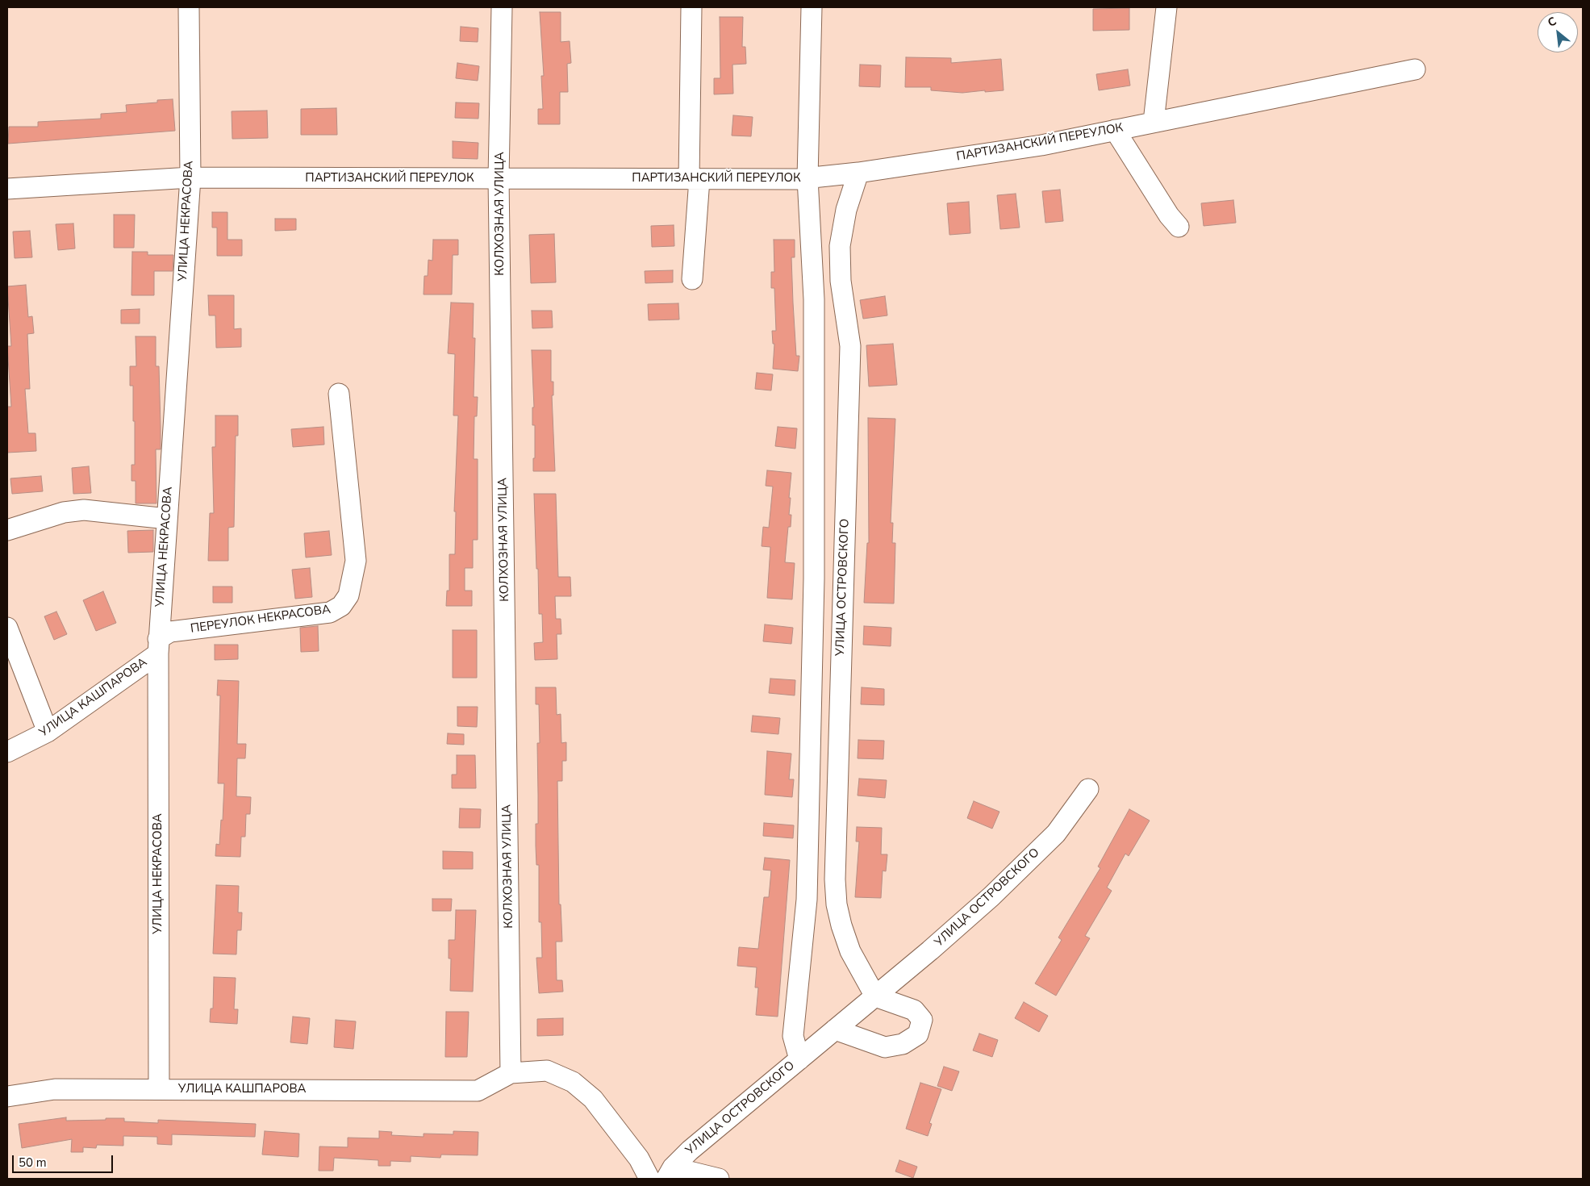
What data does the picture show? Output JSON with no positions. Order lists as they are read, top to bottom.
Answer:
{
  "streets": {
    "street": [
      "ПАРТИЗАНСКИЙ ПЕРЕУЛОК",
      "КОЛХОЗНАЯ УЛИЦА",
      "УЛИЦА НЕКРАСОВА",
      "УЛИЦА ОСТРОВСКОГО",
      "ПЕРЕУЛОК НЕКРАСОВА",
      "УЛИЦА КАШПАРОВА"
    ]
  },
  "crossings": [
    ["ПАРТИЗАНСКИЙ ПЕРЕУЛОК", "КОЛХОЗНАЯ УЛИЦА"],
    ["ПАРТИЗАНСКИЙ ПЕРЕУЛОК", "УЛИЦА НЕКРАСОВА"],
    ["ПАРТИЗАНСКИЙ ПЕРЕУЛОК", "УЛИЦА ОСТРОВСКОГО"],
    ["КОЛХОЗНАЯ УЛИЦА", "УЛИЦА КАШПАРОВА"],
    ["УЛИЦА НЕКРАСОВА", "ПЕРЕУЛОК НЕКРАСОВА"],
    ["УЛИЦА НЕКРАСОВА", "УЛИЦА КАШПАРОВА"],
    ["ПЕРЕУЛОК НЕКРАСОВА", "УЛИЦА КАШПАРОВА"]
  ],
  "scale_bar": "50 m",
  "north": "top left"
}
